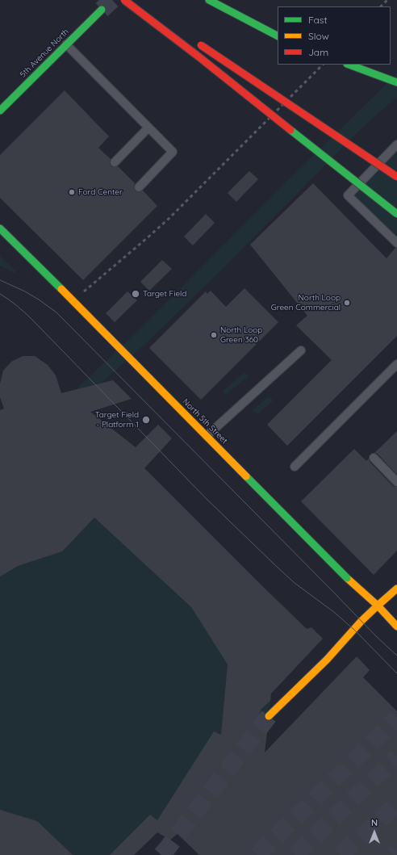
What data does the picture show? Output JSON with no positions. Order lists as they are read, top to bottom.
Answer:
{
  "streets": {
    "main road": ["5th Avenue North", "North 5th Street"]
  },
  "places": [
    "Ford Center",
    "Target Field",
    "North Loop Green Commercial",
    "North Loop Green 360",
    "Target Field - Platform 1"
  ],
  "legend": ["Fast", "Slow", "Jam"],
  "north": "top"
}
